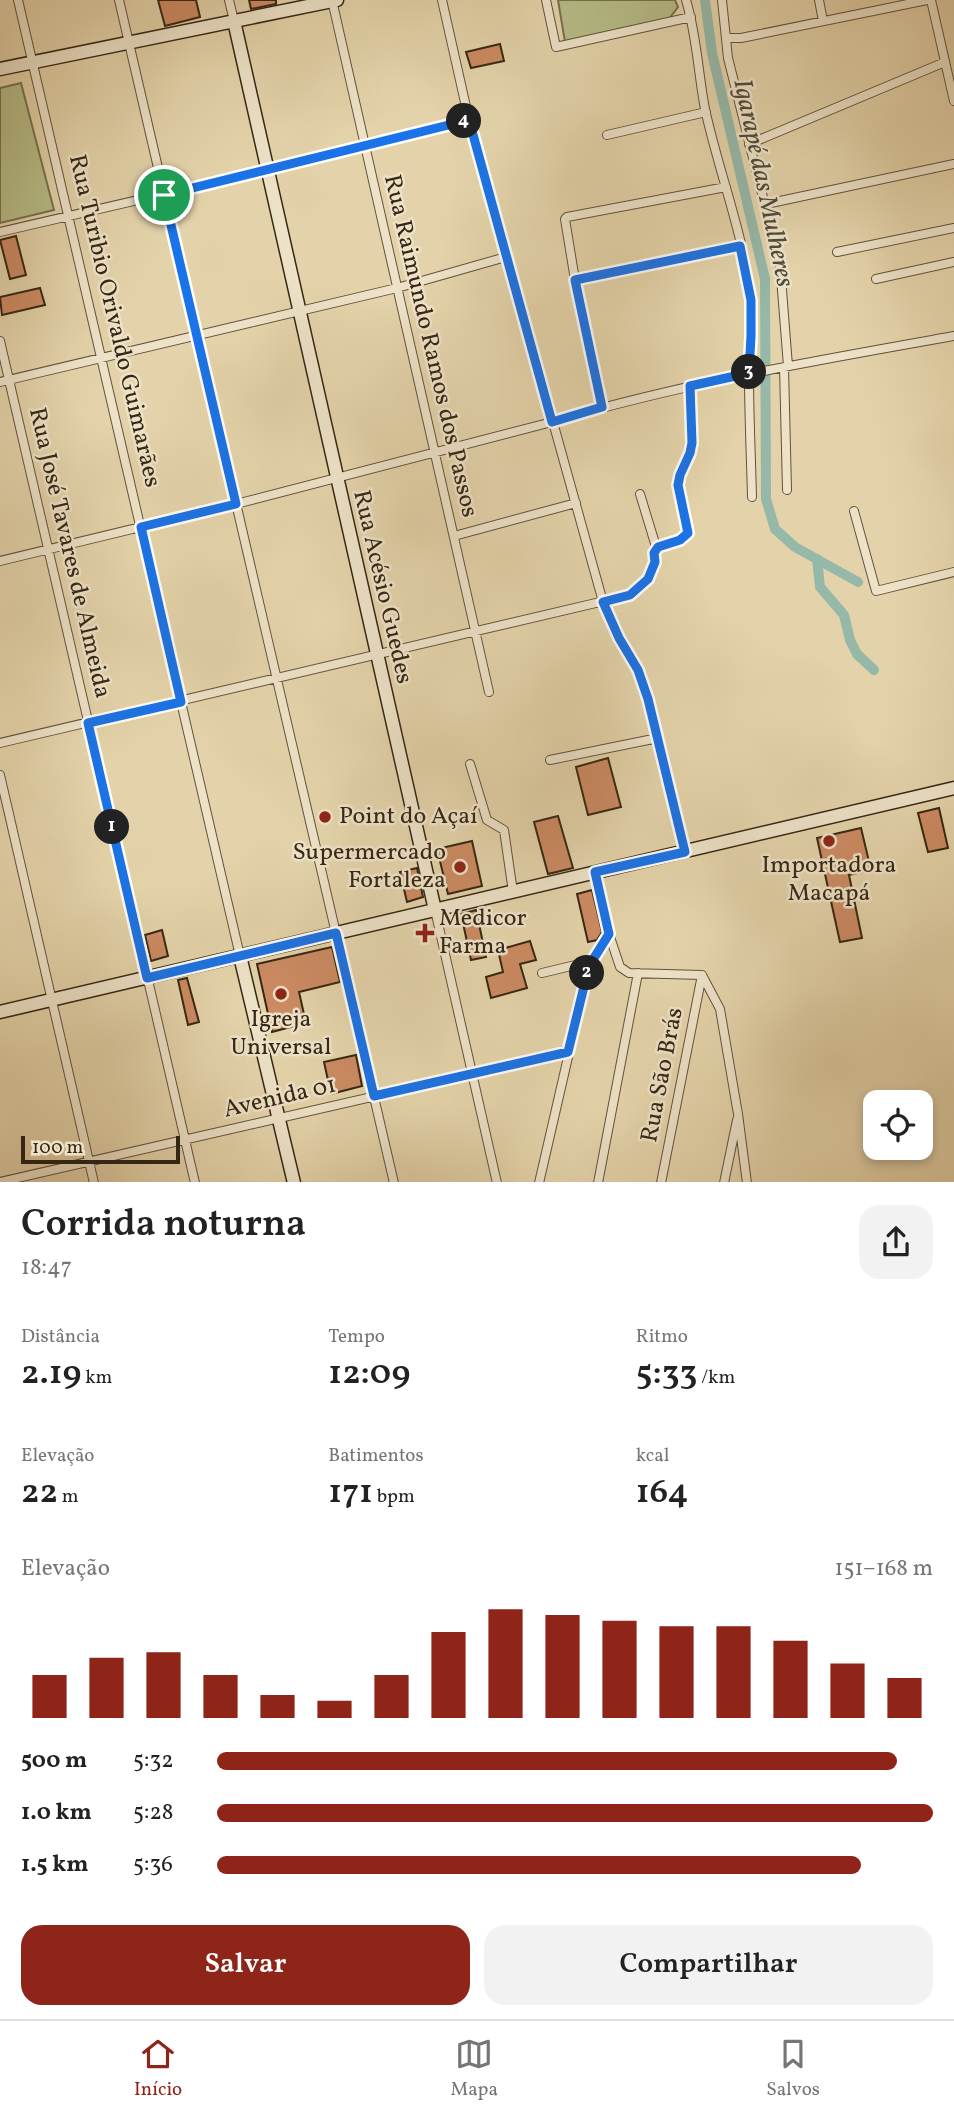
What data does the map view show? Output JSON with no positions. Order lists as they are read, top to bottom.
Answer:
{
  "streets": {
    "street": [
      "Rua Turibio Orivaldo Guimarães",
      "Rua Raimundo Ramos dos Passos",
      "Rua José Tavares de Almeida",
      "Rua Acésio Guedes",
      "Rua São Brás",
      "Avenida 01"
    ]
  },
  "crossings": [
    ["Rua Turibio Orivaldo Guimarães", "Avenida 01"],
    ["Rua José Tavares de Almeida", "Avenida 01"],
    ["Rua Acésio Guedes", "Avenida 01"]
  ],
  "water": ["Igarapé das Mulheres"],
  "places": {
    "other": [
      "Point do Açaí",
      "Importadora Macapá",
      "Supermercado Fortaleza",
      "Igreja Universal"
    ],
    "health": ["Medicor Farma"]
  },
  "scale_bar": "100 m",
  "page": {
    "pins": [
      "4",
      "3",
      "1",
      "2"
    ],
    "scale": "100 m",
    "heading": ["Corrida noturna", "18:47"],
    "stats": [
      ["Distância", "2.19 km"],
      ["Tempo", "12:09"],
      ["Ritmo", "5:33 /km"],
      ["Elevação", "22 m"],
      ["Batimentos", "171 bpm"],
      ["kcal", "164"]
    ],
    "chart": ["Elevação", "151–168 m"],
    "list": [
      {
        "name": "500 m",
        "note": "5:32"
      },
      {
        "name": "1.0 km",
        "note": "5:28"
      },
      {
        "name": "1.5 km",
        "note": "5:36"
      }
    ],
    "buttons": ["Salvar", "Compartilhar"],
    "tabs": ["Início", "Mapa", "Salvos"]
  }
}
